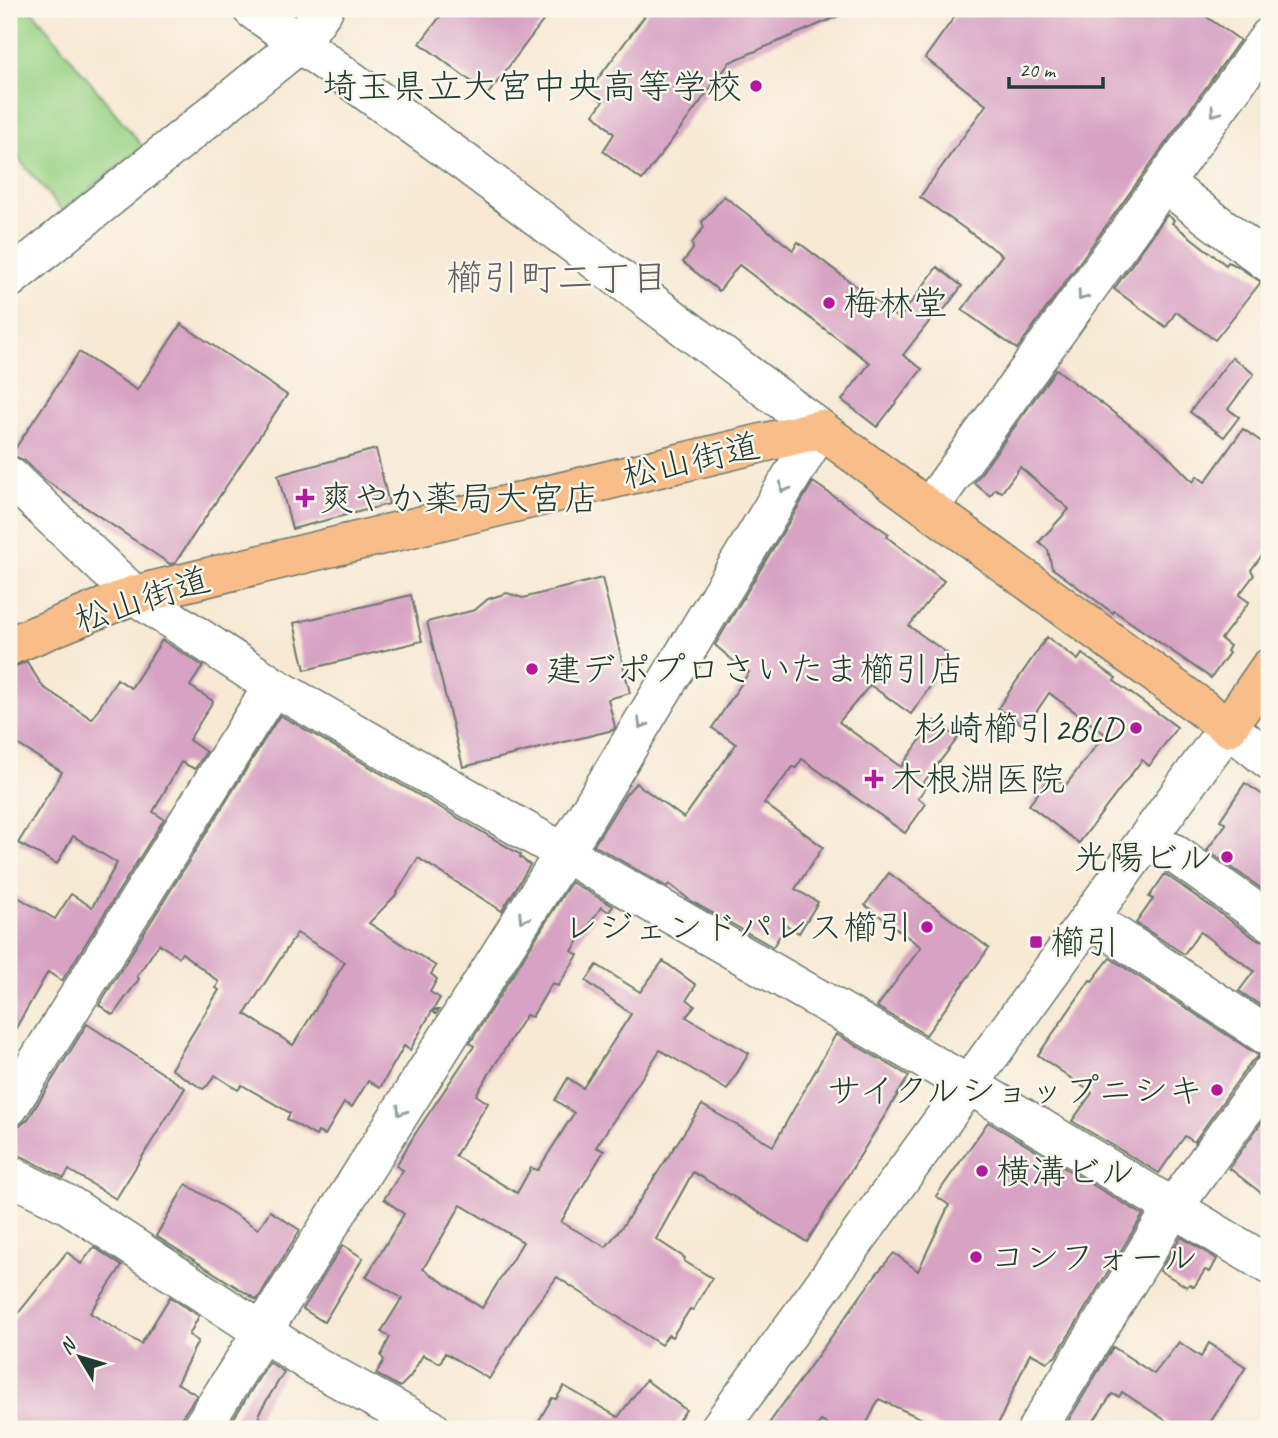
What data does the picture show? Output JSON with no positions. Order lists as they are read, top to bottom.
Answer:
{
  "streets": {
    "main road": ["松山街道"]
  },
  "districts": ["櫛引町二丁目"],
  "places": {
    "other": [
      "埼玉県立大宮中央高等学校",
      "梅林堂",
      "建デポプロさいたま櫛引店",
      "杉崎櫛引2BLD",
      "光陽ビル",
      "レジェンドパレス櫛引",
      "サイクルショップニシキ",
      "横溝ビル",
      "コンフォール"
    ],
    "health": ["爽やか薬局大宮店", "木根淵医院"],
    "transit": ["櫛引"]
  },
  "scale_bar": "20 m",
  "north": "top left"
}
